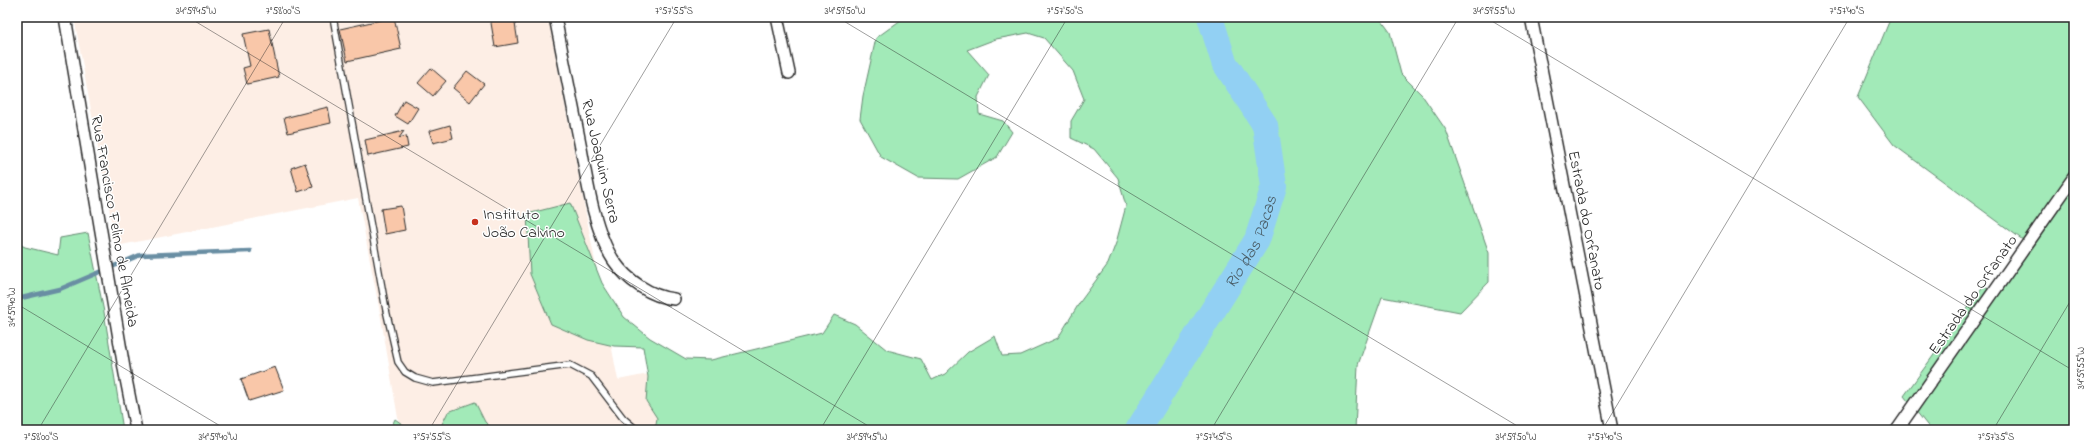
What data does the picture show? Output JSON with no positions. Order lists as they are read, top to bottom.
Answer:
{
  "streets": {
    "street": ["Rua Joaquim Serra", "Estrada do Orfanato", "Rua Francisco Felino de Almeida"]
  },
  "water": ["Rio das Pacas"],
  "places": ["Instituto João Calvino"],
  "coordinates": [
    "34°59'45\"W",
    "7°58'00\"S",
    "7°57'55\"S",
    "34°59'50\"W",
    "7°57'50\"S",
    "34°59'55\"W",
    "7°57'40\"S",
    "34°59'40\"W",
    "7°57'45\"S",
    "7°57'35\"S"
  ]
}
